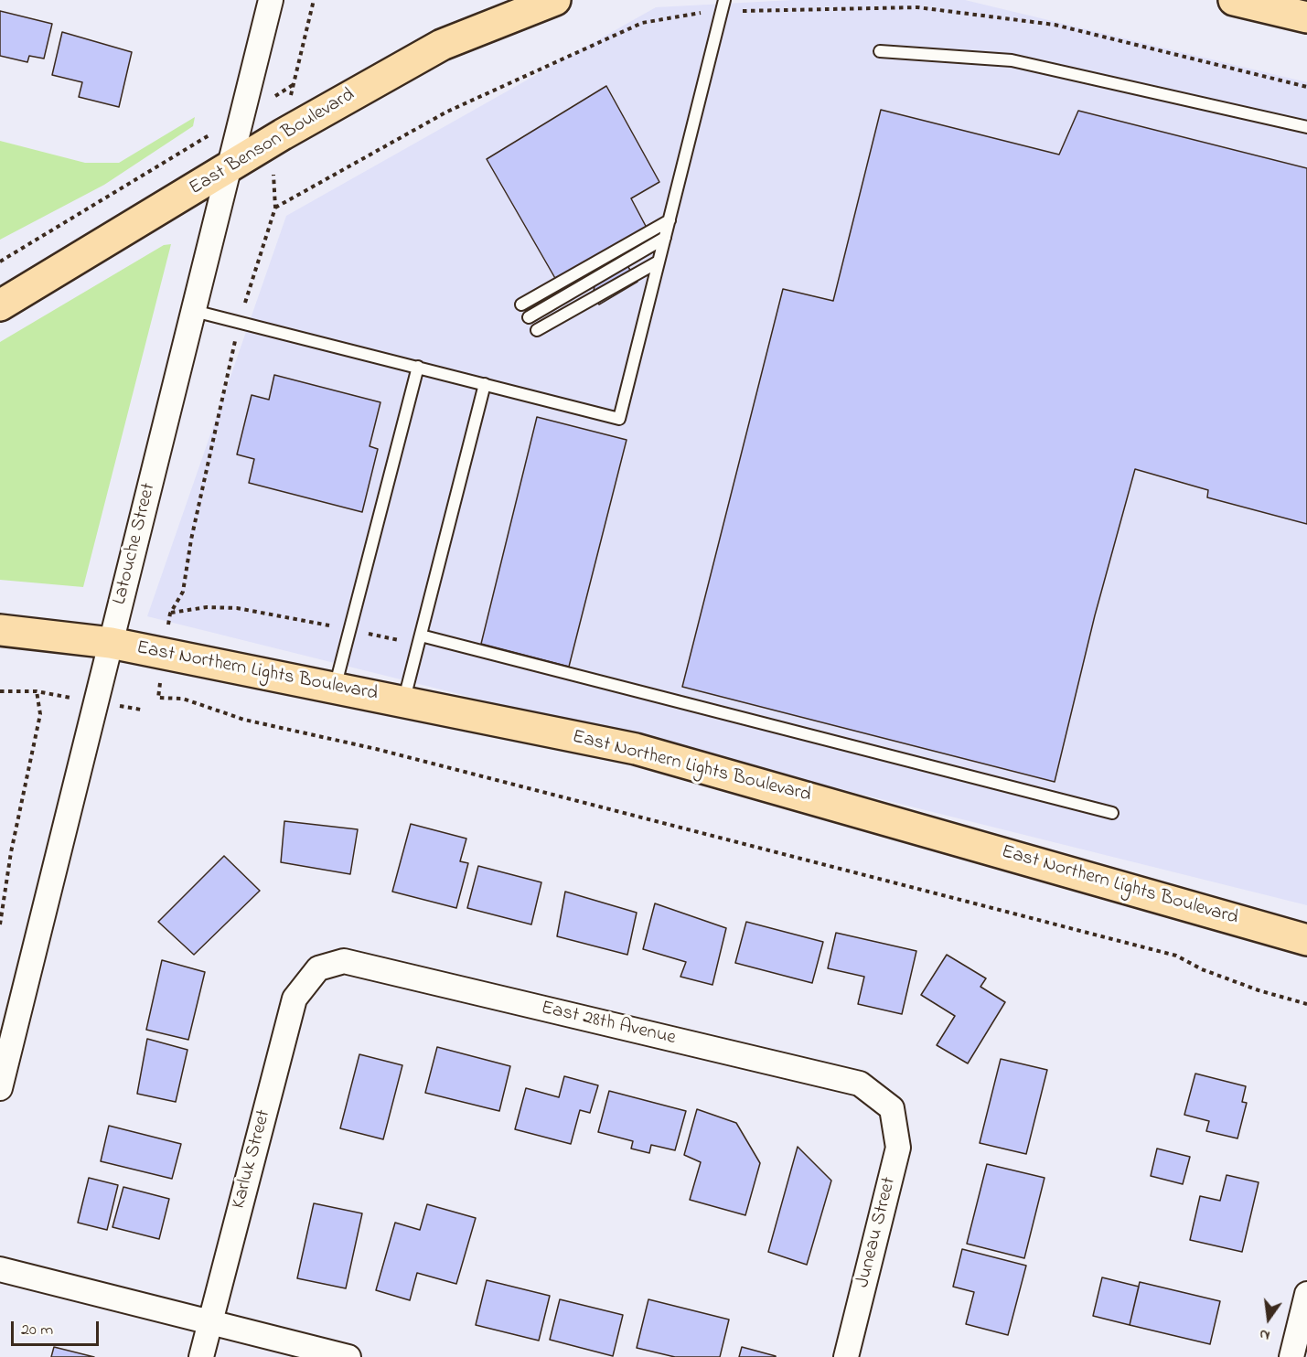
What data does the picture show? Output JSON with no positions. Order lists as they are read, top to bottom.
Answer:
{
  "streets": {
    "main road": ["East Benson Boulevard", "East Northern Lights Boulevard"],
    "street": [
      "Latouche Street",
      "East 28th Avenue",
      "Karluk Street",
      "Juneau Street"
    ]
  },
  "crossings": [
    ["East Benson Boulevard", "Latouche Street"],
    ["Latouche Street", "East Northern Lights Boulevard"],
    ["East 28th Avenue", "Karluk Street"],
    ["East 28th Avenue", "Juneau Street"]
  ],
  "scale_bar": "20 m",
  "north": "bottom"
}
